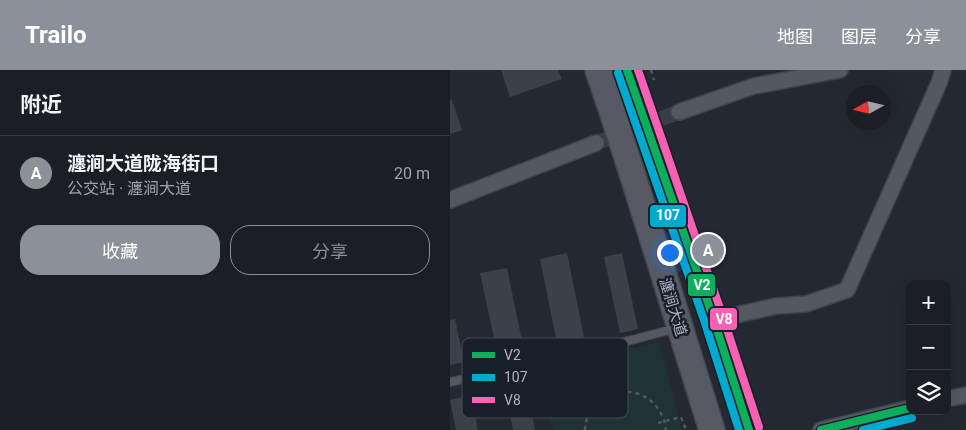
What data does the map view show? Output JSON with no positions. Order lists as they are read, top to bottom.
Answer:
{
  "streets": {
    "main road": ["瀍涧大道"]
  },
  "lines": ["transit line V2", "transit line V8", "transit line 107"],
  "legend": ["V2", "107", "V8"],
  "north": "left",
  "page": {
    "header": "Trailo",
    "nav": ["地图", "图层", "分享"],
    "heading": "附近",
    "list": [
      {
        "mark": "A",
        "name": "瀍涧大道陇海街口",
        "note": "公交站 · 瀍涧大道",
        "value": "20 m"
      }
    ],
    "buttons": ["收藏", "分享"],
    "pins": "A",
    "map_buttons": ["+", "−"]
  }
}
